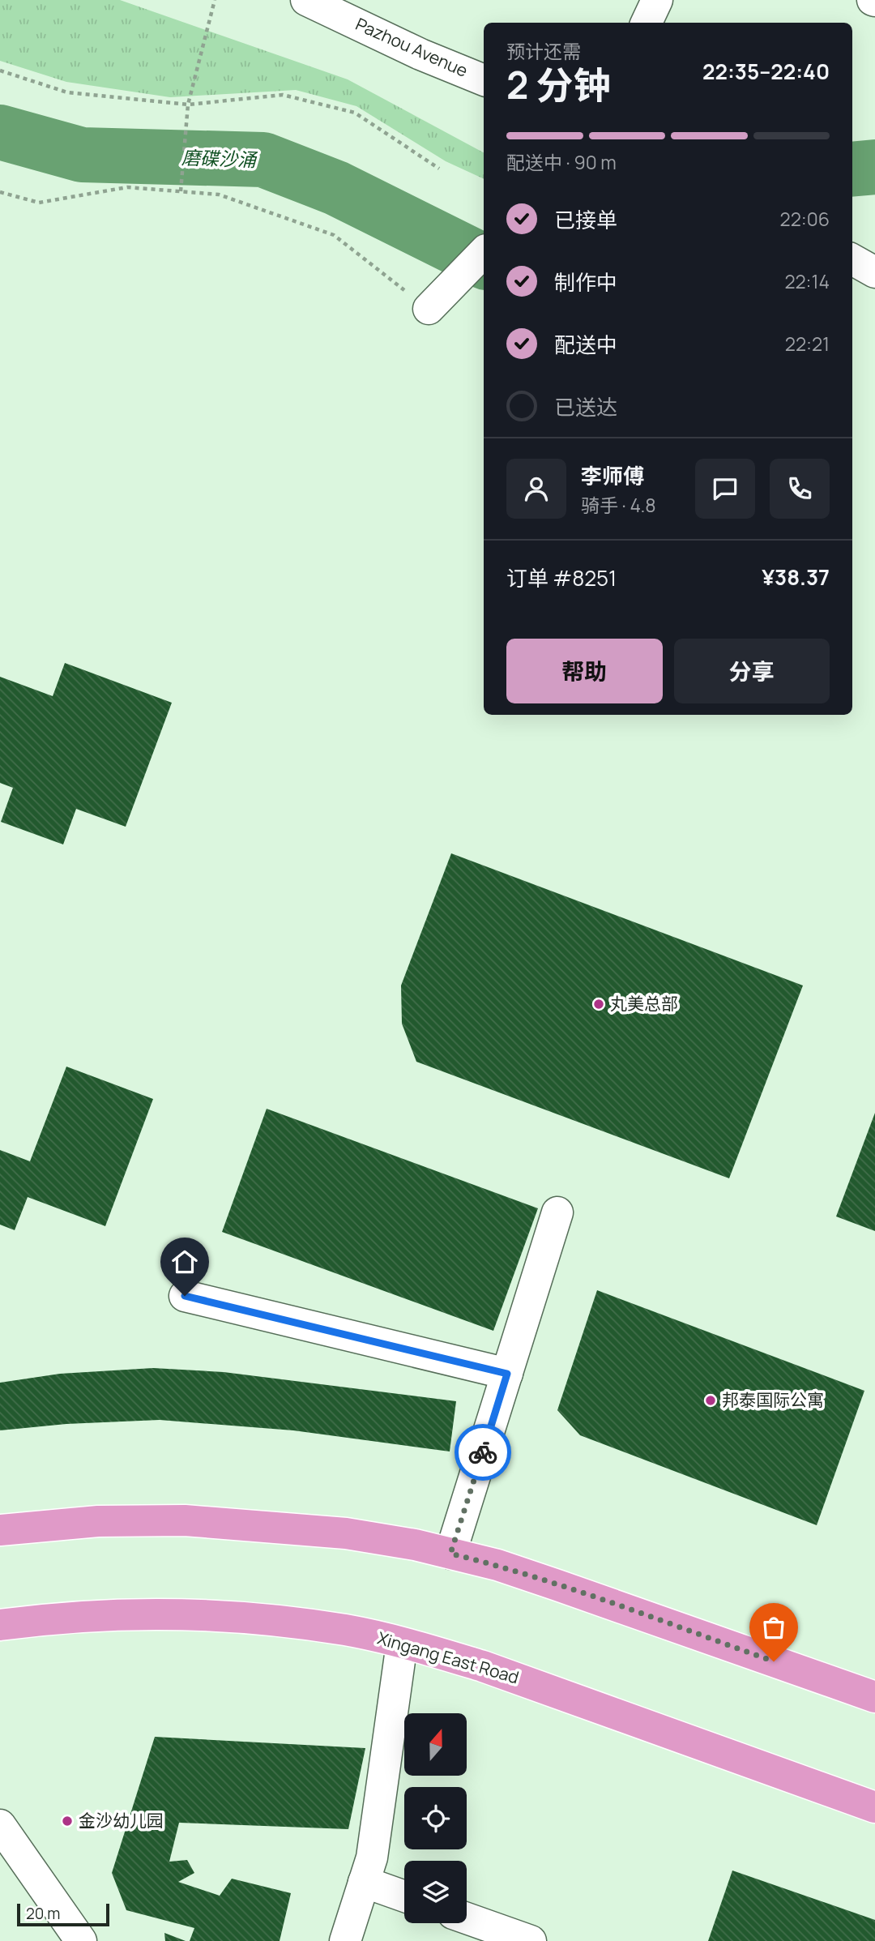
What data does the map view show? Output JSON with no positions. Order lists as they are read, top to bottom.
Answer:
{
  "streets": {
    "main road": ["Xingang East Road"],
    "street": ["Pazhou Avenue"]
  },
  "water": ["磨碟沙涌"],
  "places": ["丸美总部", "邦泰国际公寓", "金沙幼儿园"],
  "scale_bar": "20 m",
  "north": "top",
  "page": {
    "heading": ["2 分钟", "预计还需", "22:35–22:40"],
    "panel": [
      "李师傅",
      "骑手 · 4.8",
      "订单 #8251",
      "¥38.37"
    ],
    "bar": "配送中 · 90 m",
    "list": [
      ["已接单", "22:06"],
      ["制作中", "22:14"],
      ["配送中", "22:21"],
      "已送达"
    ],
    "buttons": ["帮助", "分享"],
    "scale": "20 m"
  }
}
